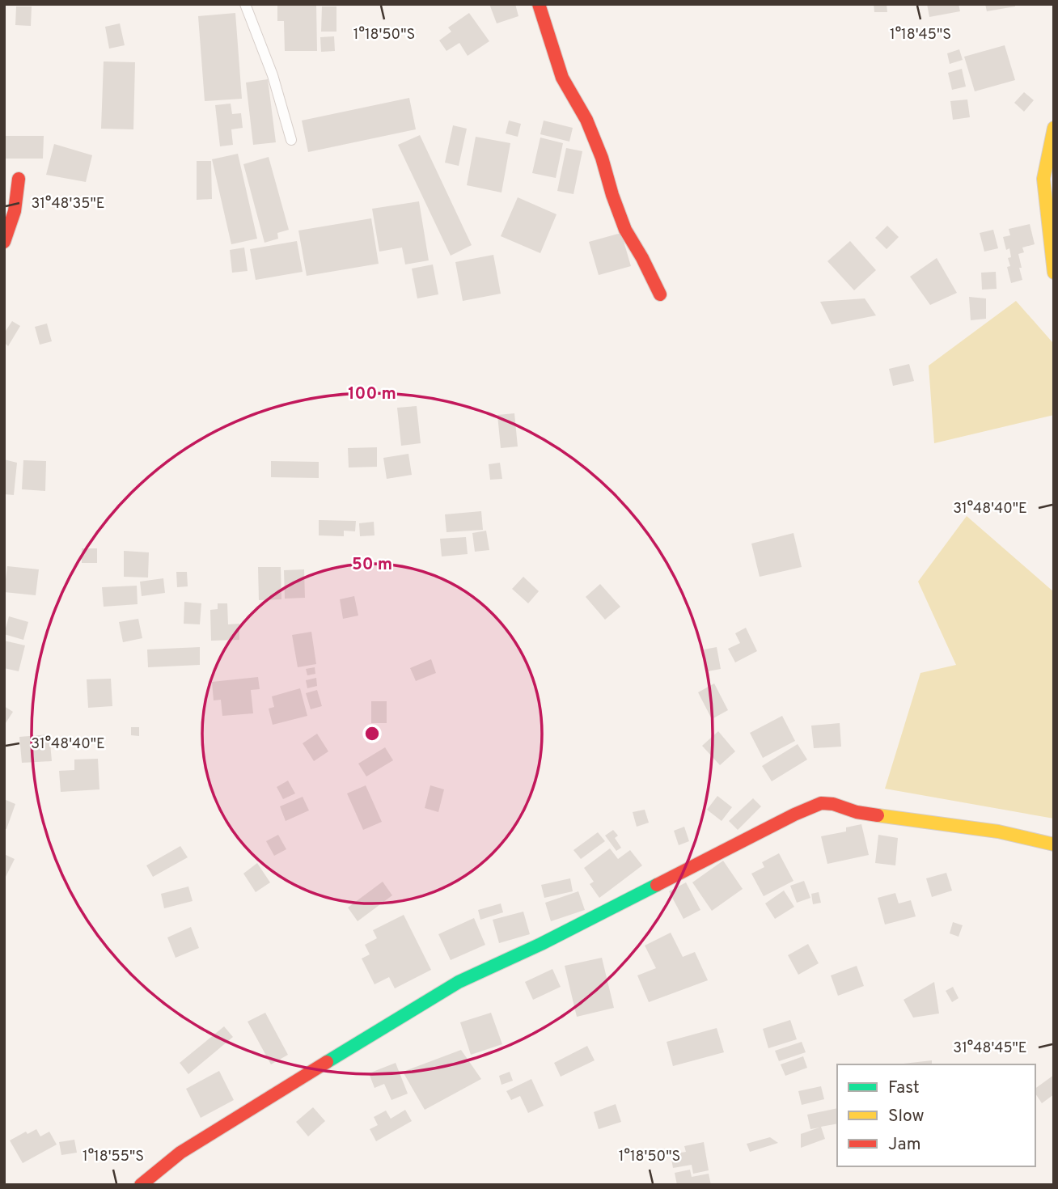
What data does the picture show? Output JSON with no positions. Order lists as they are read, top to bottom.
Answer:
{
  "legend": ["Fast", "Slow", "Jam"],
  "coordinates": [
    "1°18'50\"S",
    "1°18'45\"S",
    "31°48'35\"E",
    "31°48'40\"E",
    "31°48'45\"E",
    "1°18'55\"S"
  ],
  "rings": ["100 m", "50 m"]
}
